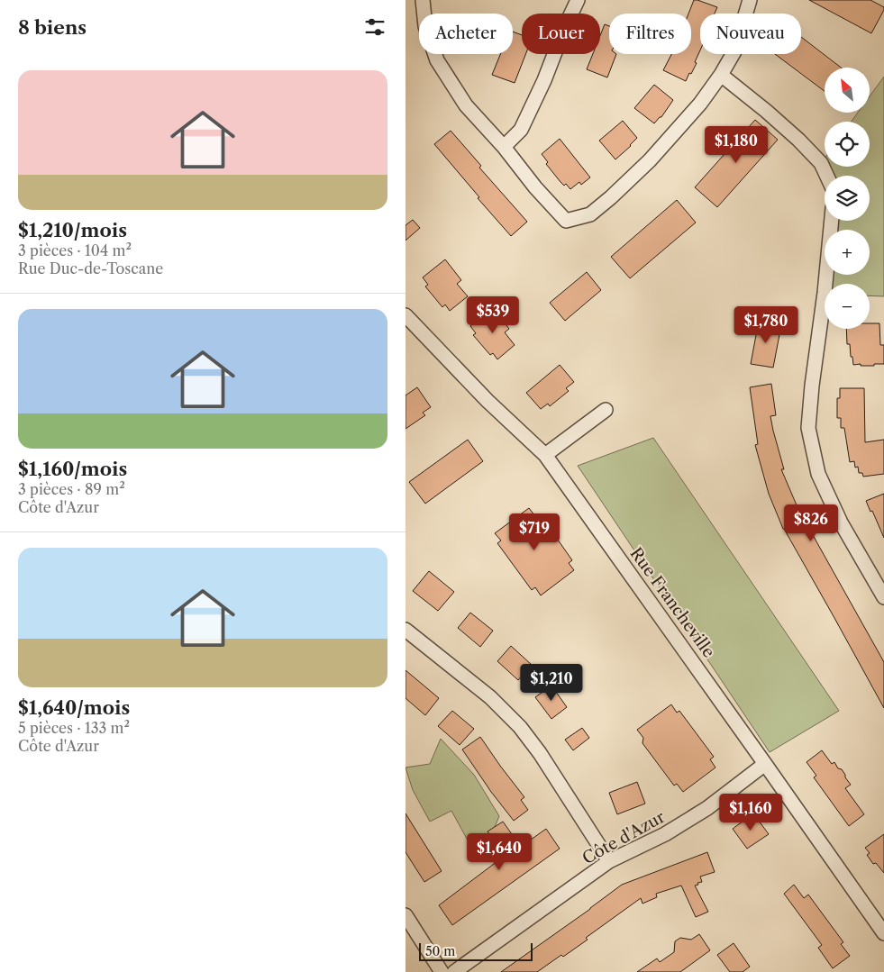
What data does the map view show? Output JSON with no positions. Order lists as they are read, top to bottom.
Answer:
{
  "streets": {
    "street": ["Rue Francheville", "Côte d'Azur"]
  },
  "crossings": [
    ["Rue Francheville", "Côte d'Azur"]
  ],
  "scale_bar": "50 m",
  "north": "top left",
  "page": {
    "heading": "8 biens",
    "chip": [
      "Acheter",
      "Louer",
      "Filtres",
      "Nouveau"
    ],
    "list": [
      {
        "name": "$1,210/mois",
        "note": "3 pièces · 104 m² · Rue Duc-de-Toscane"
      },
      {
        "name": "$1,160/mois",
        "note": "3 pièces · 89 m² · Côte d'Azur"
      },
      {
        "name": "$1,640/mois",
        "note": "5 pièces · 133 m² · Côte d'Azur"
      }
    ],
    "map_buttons": ["+", "−"],
    "price": [
      "$1,180",
      "$539",
      "$1,780",
      "$826",
      "$719",
      "$1,210",
      "$1,160",
      "$1,640"
    ],
    "scale": "50 m"
  }
}
